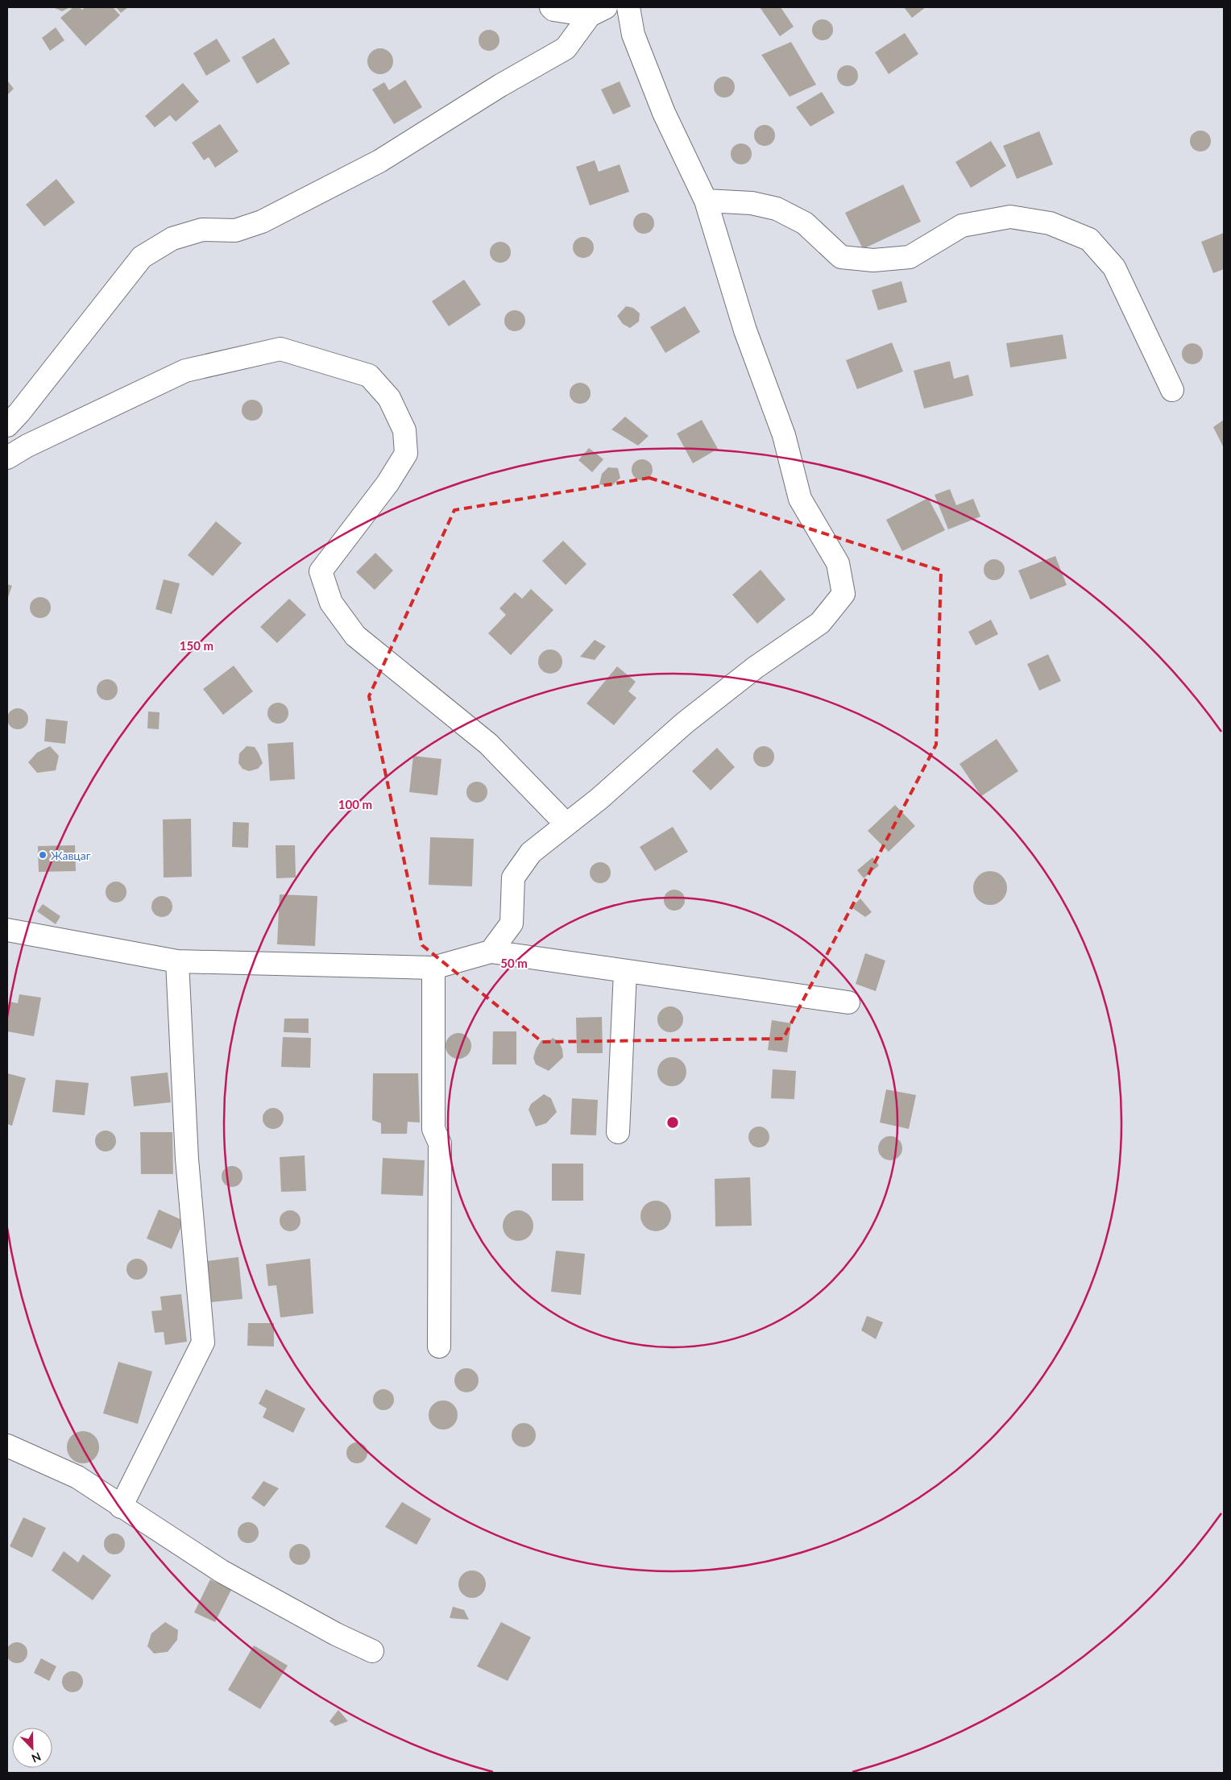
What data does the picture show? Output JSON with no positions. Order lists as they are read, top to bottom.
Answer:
{
  "places": ["Жавцаг"],
  "north": "bottom right",
  "rings": ["150 m", "100 m", "50 m"]
}
